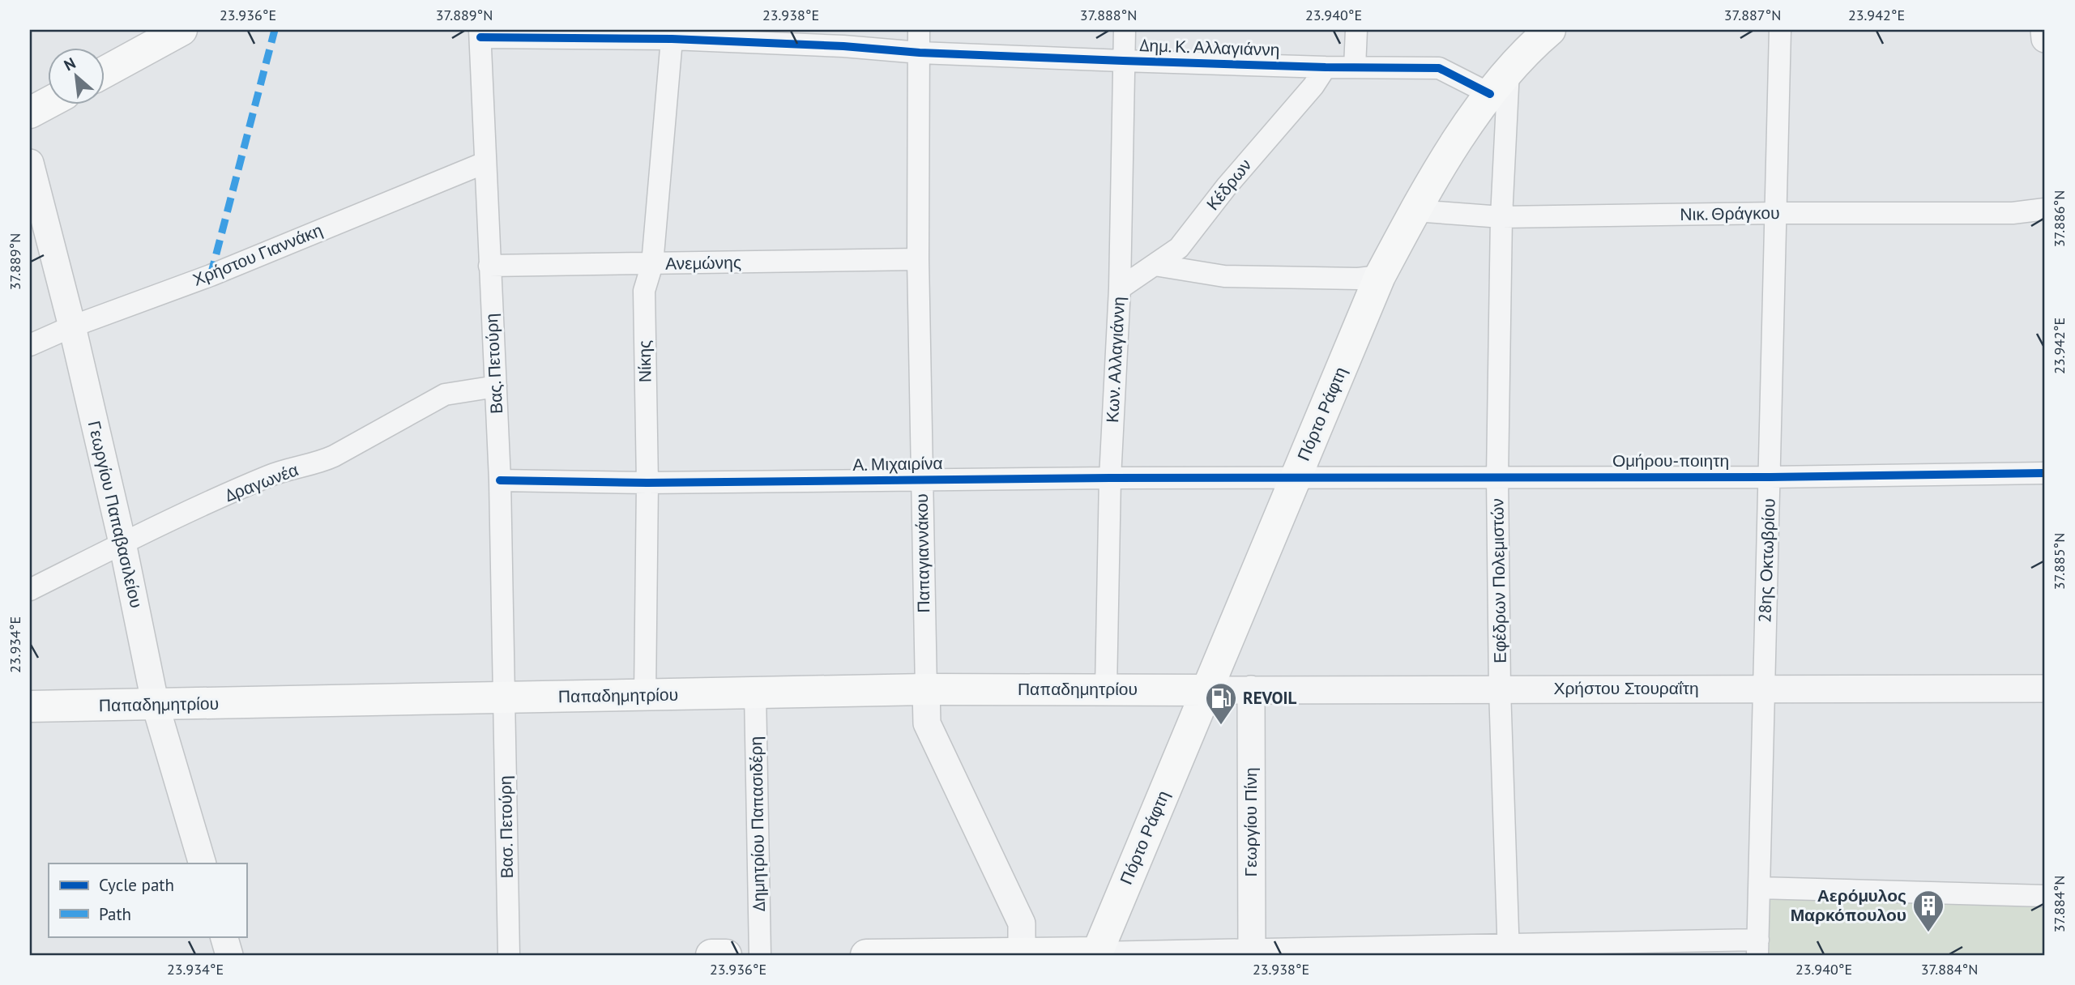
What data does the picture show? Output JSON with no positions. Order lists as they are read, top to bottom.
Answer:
{
  "streets": {
    "main road": ["Πόρτο Ράφτη", "Παπαδημητρίου"],
    "street": [
      "Δημ. Κ. Αλλαγιάννη",
      "Κέδρων",
      "Νικ. Θράγκου",
      "Χρήστου Γιαννάκη",
      "Ανεμώνης",
      "Κων. Αλλαγιάννη",
      "Νίκης",
      "Βας. Πετούρη",
      "Ομήρου-ποιητη",
      "Α. Μιχαιρίνα",
      "Δραγωνέα",
      "Γεωργίου Παπαβασιλείου",
      "Παπαγιαννάκου",
      "28ης Οκτωβρίου",
      "Εφέδρων Πολεμιστών",
      "Χρήστου Στουραΐτη",
      "Γεωργίου Πίνη",
      "Δημητρίου Παπασιδέρη",
      "Βασ. Πετούρη"
    ]
  },
  "crossings": [
    ["Δημ. Κ. Αλλαγιάννη", "Κέδρων"],
    ["Δημ. Κ. Αλλαγιάννη", "Κων. Αλλαγιάννη"],
    ["Δημ. Κ. Αλλαγιάννη", "Νίκης"],
    ["Δημ. Κ. Αλλαγιάννη", "Βας. Πετούρη"],
    ["Δημ. Κ. Αλλαγιάννη", "Πόρτο Ράφτη"],
    ["Δημ. Κ. Αλλαγιάννη", "Παπαγιαννάκου"],
    ["Κέδρων", "Κων. Αλλαγιάννη"],
    ["Νικ. Θράγκου", "Πόρτο Ράφτη"],
    ["Νικ. Θράγκου", "28ης Οκτωβρίου"],
    ["Νικ. Θράγκου", "Εφέδρων Πολεμιστών"],
    ["Χρήστου Γιαννάκη", "Βας. Πετούρη"],
    ["Χρήστου Γιαννάκη", "Γεωργίου Παπαβασιλείου"],
    ["Ανεμώνης", "Νίκης"],
    ["Ανεμώνης", "Βας. Πετούρη"],
    ["Ανεμώνης", "Παπαγιαννάκου"],
    ["Κων. Αλλαγιάννη", "Α. Μιχαιρίνα"],
    ["Κων. Αλλαγιάννη", "Παπαδημητρίου"],
    ["Νίκης", "Α. Μιχαιρίνα"],
    ["Νίκης", "Παπαδημητρίου"],
    ["Βας. Πετούρη", "Α. Μιχαιρίνα"],
    ["Βας. Πετούρη", "Δραγωνέα"],
    ["Βας. Πετούρη", "Παπαδημητρίου"],
    ["Βας. Πετούρη", "Βασ. Πετούρη"],
    ["Πόρτο Ράφτη", "Ομήρου-ποιητη"],
    ["Πόρτο Ράφτη", "Α. Μιχαιρίνα"],
    ["Πόρτο Ράφτη", "Εφέδρων Πολεμιστών"],
    ["Πόρτο Ράφτη", "Χρήστου Στουραΐτη"],
    ["Πόρτο Ράφτη", "Παπαδημητρίου"],
    ["Ομήρου-ποιητη", "Α. Μιχαιρίνα"],
    ["Ομήρου-ποιητη", "28ης Οκτωβρίου"],
    ["Ομήρου-ποιητη", "Εφέδρων Πολεμιστών"],
    ["Α. Μιχαιρίνα", "Παπαγιαννάκου"],
    ["Δραγωνέα", "Γεωργίου Παπαβασιλείου"],
    ["Γεωργίου Παπαβασιλείου", "Παπαδημητρίου"],
    ["Παπαγιαννάκου", "Παπαδημητρίου"],
    ["28ης Οκτωβρίου", "Χρήστου Στουραΐτη"],
    ["Εφέδρων Πολεμιστών", "Χρήστου Στουραΐτη"],
    ["Χρήστου Στουραΐτη", "Παπαδημητρίου"],
    ["Χρήστου Στουραΐτη", "Γεωργίου Πίνη"],
    ["Παπαδημητρίου", "Δημητρίου Παπασιδέρη"],
    ["Παπαδημητρίου", "Βασ. Πετούρη"]
  ],
  "places": {
    "fuel station": ["REVOIL"],
    "building": ["Αερόμυλος Μαρκόπουλου"]
  },
  "legend": ["Cycle path", "Path"],
  "north": "top left",
  "coordinates": [
    "23.936°E",
    "37.889°N",
    "23.938°E",
    "37.888°N",
    "23.940°E",
    "37.887°N",
    "23.942°E",
    "37.886°N",
    "37.885°N",
    "23.934°E",
    "37.884°N"
  ]
}
